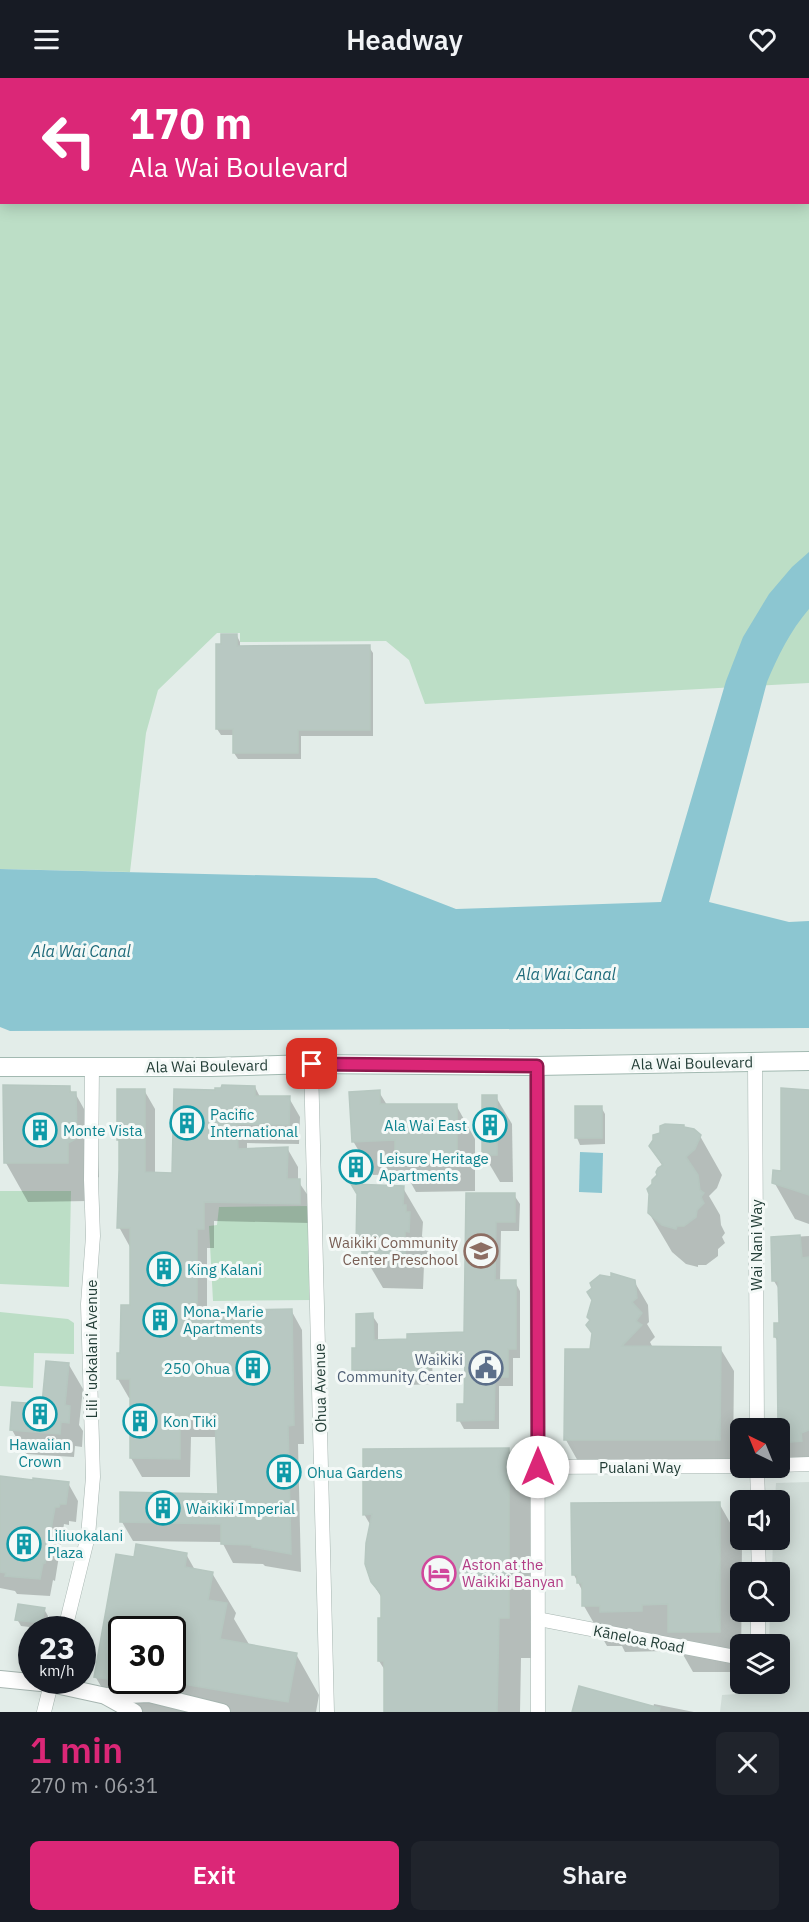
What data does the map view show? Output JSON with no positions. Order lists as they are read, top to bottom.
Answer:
{
  "streets": {
    "main road": ["Ala Wai Boulevard"],
    "street": [
      "Wai Nani Way",
      "Liliʻuokalani Avenue",
      "Ohua Avenue",
      "Pualani Way",
      "Kāneloa Road"
    ]
  },
  "crossings": [
    ["Ala Wai Boulevard", "Wai Nani Way"],
    ["Ala Wai Boulevard", "Liliʻuokalani Avenue"],
    ["Ala Wai Boulevard", "Ohua Avenue"]
  ],
  "water": ["Ala Wai Canal"],
  "places": {
    "building": [
      "Pacific International",
      "Ala Wai East",
      "Monte Vista",
      "Leisure Heritage Apartments",
      "King Kalani",
      "Mona-Marie Apartments",
      "250 Ohua",
      "Hawaiian Crown",
      "Kon Tiki",
      "Ohua Gardens",
      "Waikiki Imperial",
      "Liliuokalani Plaza"
    ],
    "school or university": ["Waikiki Community Center Preschool"],
    "public building": ["Waikiki Community Center"],
    "hotel": ["Aston at the Waikiki Banyan"]
  },
  "north": "top left",
  "page": {
    "header": "Headway",
    "turn": ["170 m", "Ala Wai Boulevard"],
    "speed": "23 km/h",
    "limit": "30",
    "heading": ["1 min", "270 m · 06:31"],
    "buttons": ["Exit", "Share"]
  }
}
